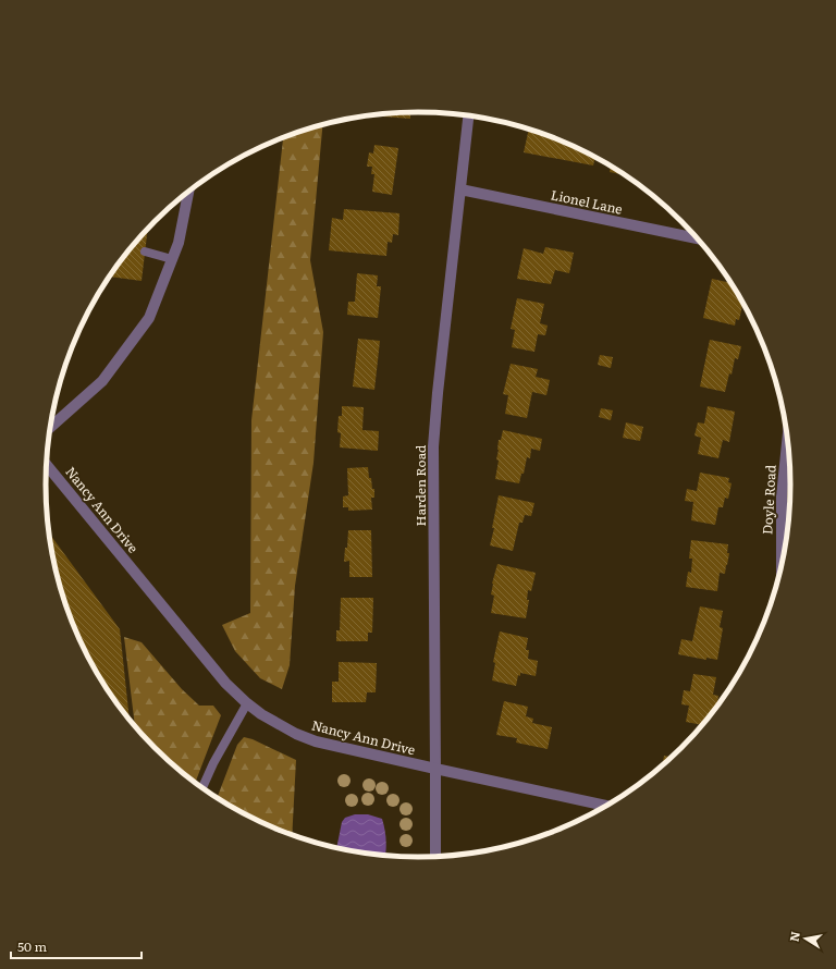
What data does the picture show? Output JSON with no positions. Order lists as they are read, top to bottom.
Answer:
{
  "streets": {
    "street": [
      "Lionel Lane",
      "Harden Road",
      "Doyle Road",
      "Nancy Ann Drive"
    ]
  },
  "crossings": [
    ["Lionel Lane", "Harden Road"],
    ["Harden Road", "Nancy Ann Drive"]
  ],
  "scale_bar": "50 m",
  "north": "left"
}
